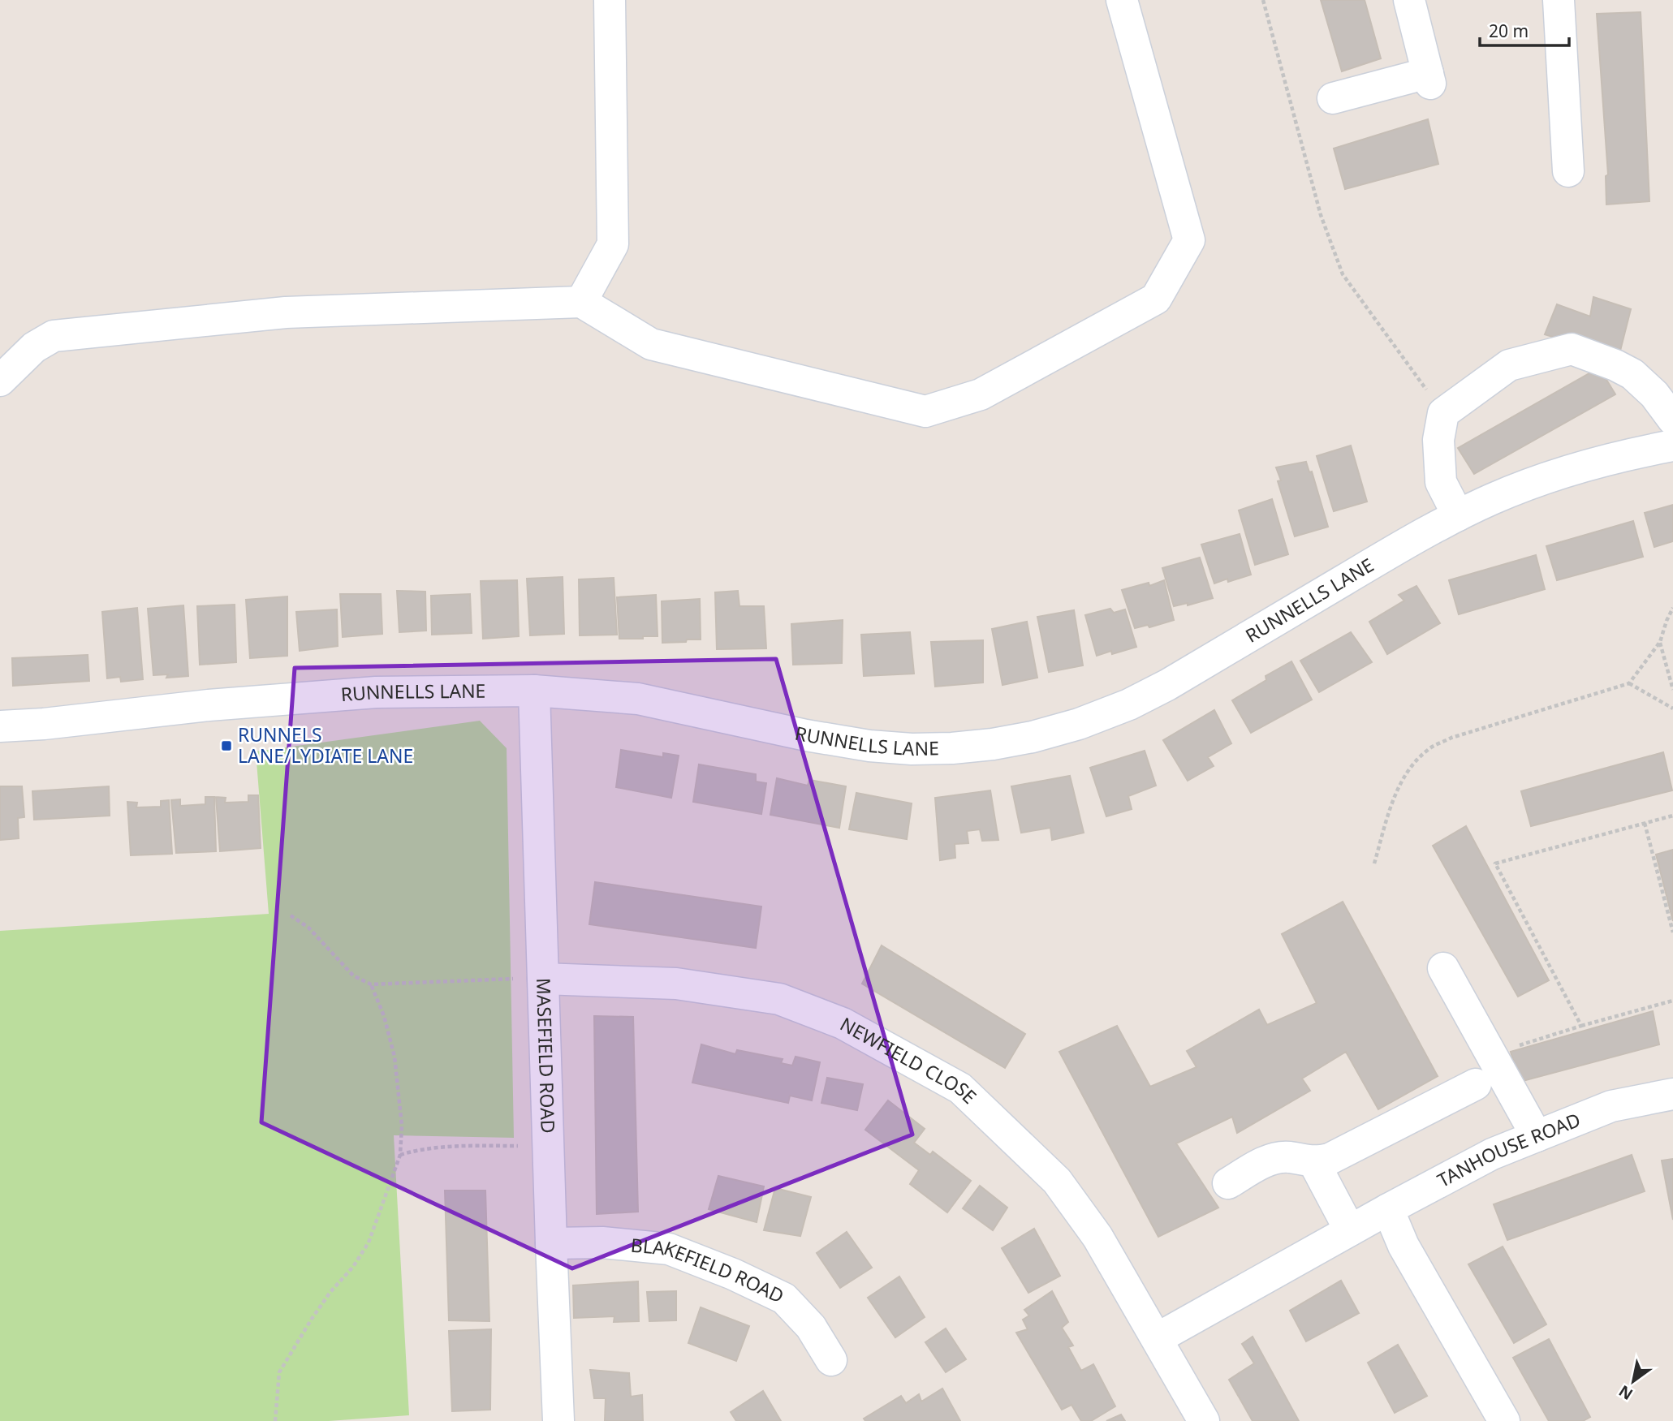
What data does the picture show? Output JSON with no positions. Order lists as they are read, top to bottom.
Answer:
{
  "streets": {
    "street": [
      "RUNNELLS LANE",
      "MASEFIELD ROAD",
      "NEWFIELD CLOSE",
      "TANHOUSE ROAD",
      "BLAKEFIELD ROAD"
    ]
  },
  "crossings": [
    ["RUNNELLS LANE", "MASEFIELD ROAD"],
    ["MASEFIELD ROAD", "NEWFIELD CLOSE"],
    ["MASEFIELD ROAD", "BLAKEFIELD ROAD"],
    ["NEWFIELD CLOSE", "TANHOUSE ROAD"]
  ],
  "places": {
    "transit": ["RUNNELS LANE/LYDIATE LANE"]
  },
  "scale_bar": "20 m",
  "north": "bottom left"
}
